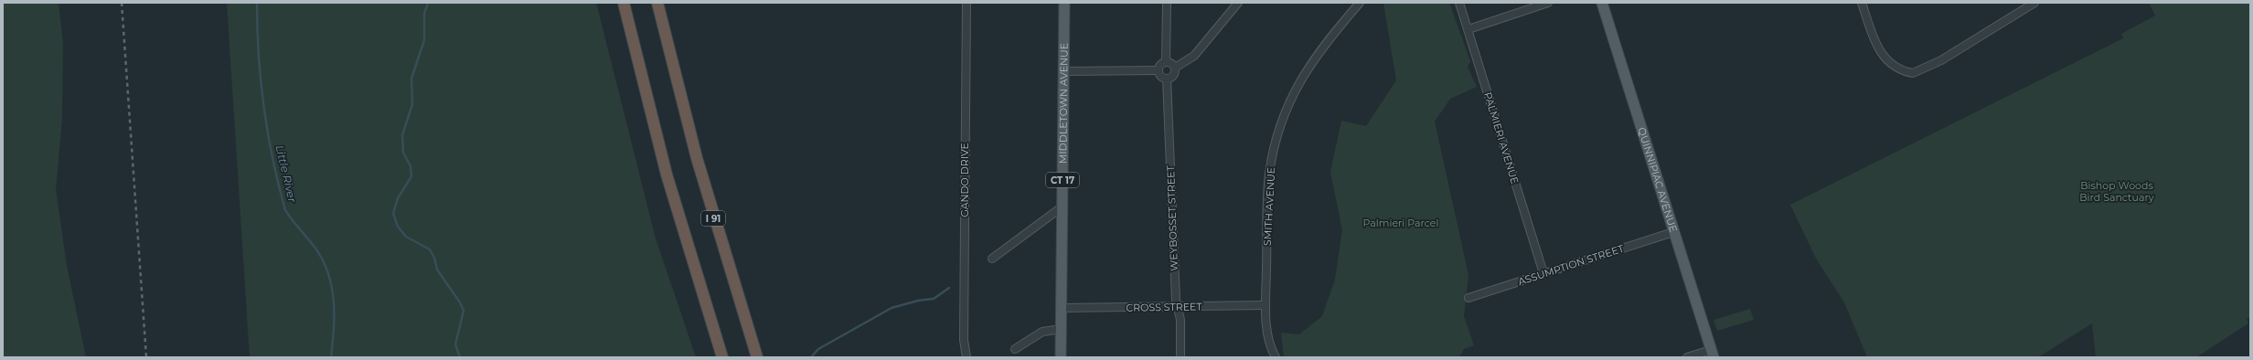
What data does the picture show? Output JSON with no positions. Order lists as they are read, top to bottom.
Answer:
{
  "streets": {
    "highway": ["I 91"],
    "main road": ["MIDDLETOWN AVENUE", "CT 17", "QUINNIPIAC AVENUE"],
    "street": [
      "PALMIERI AVENUE",
      "GANDO DRIVE",
      "SMITH AVENUE",
      "WEYBOSSET STREET",
      "ASSUMPTION STREET",
      "CROSS STREET"
    ]
  },
  "crossings": [
    ["MIDDLETOWN AVENUE", "CROSS STREET"],
    ["PALMIERI AVENUE", "ASSUMPTION STREET"],
    ["QUINNIPIAC AVENUE", "ASSUMPTION STREET"],
    ["SMITH AVENUE", "CROSS STREET"],
    ["WEYBOSSET STREET", "CROSS STREET"]
  ],
  "water": ["Little River"],
  "parks": ["Bishop Woods Bird Sanctuary", "Palmieri Parcel"]
}
